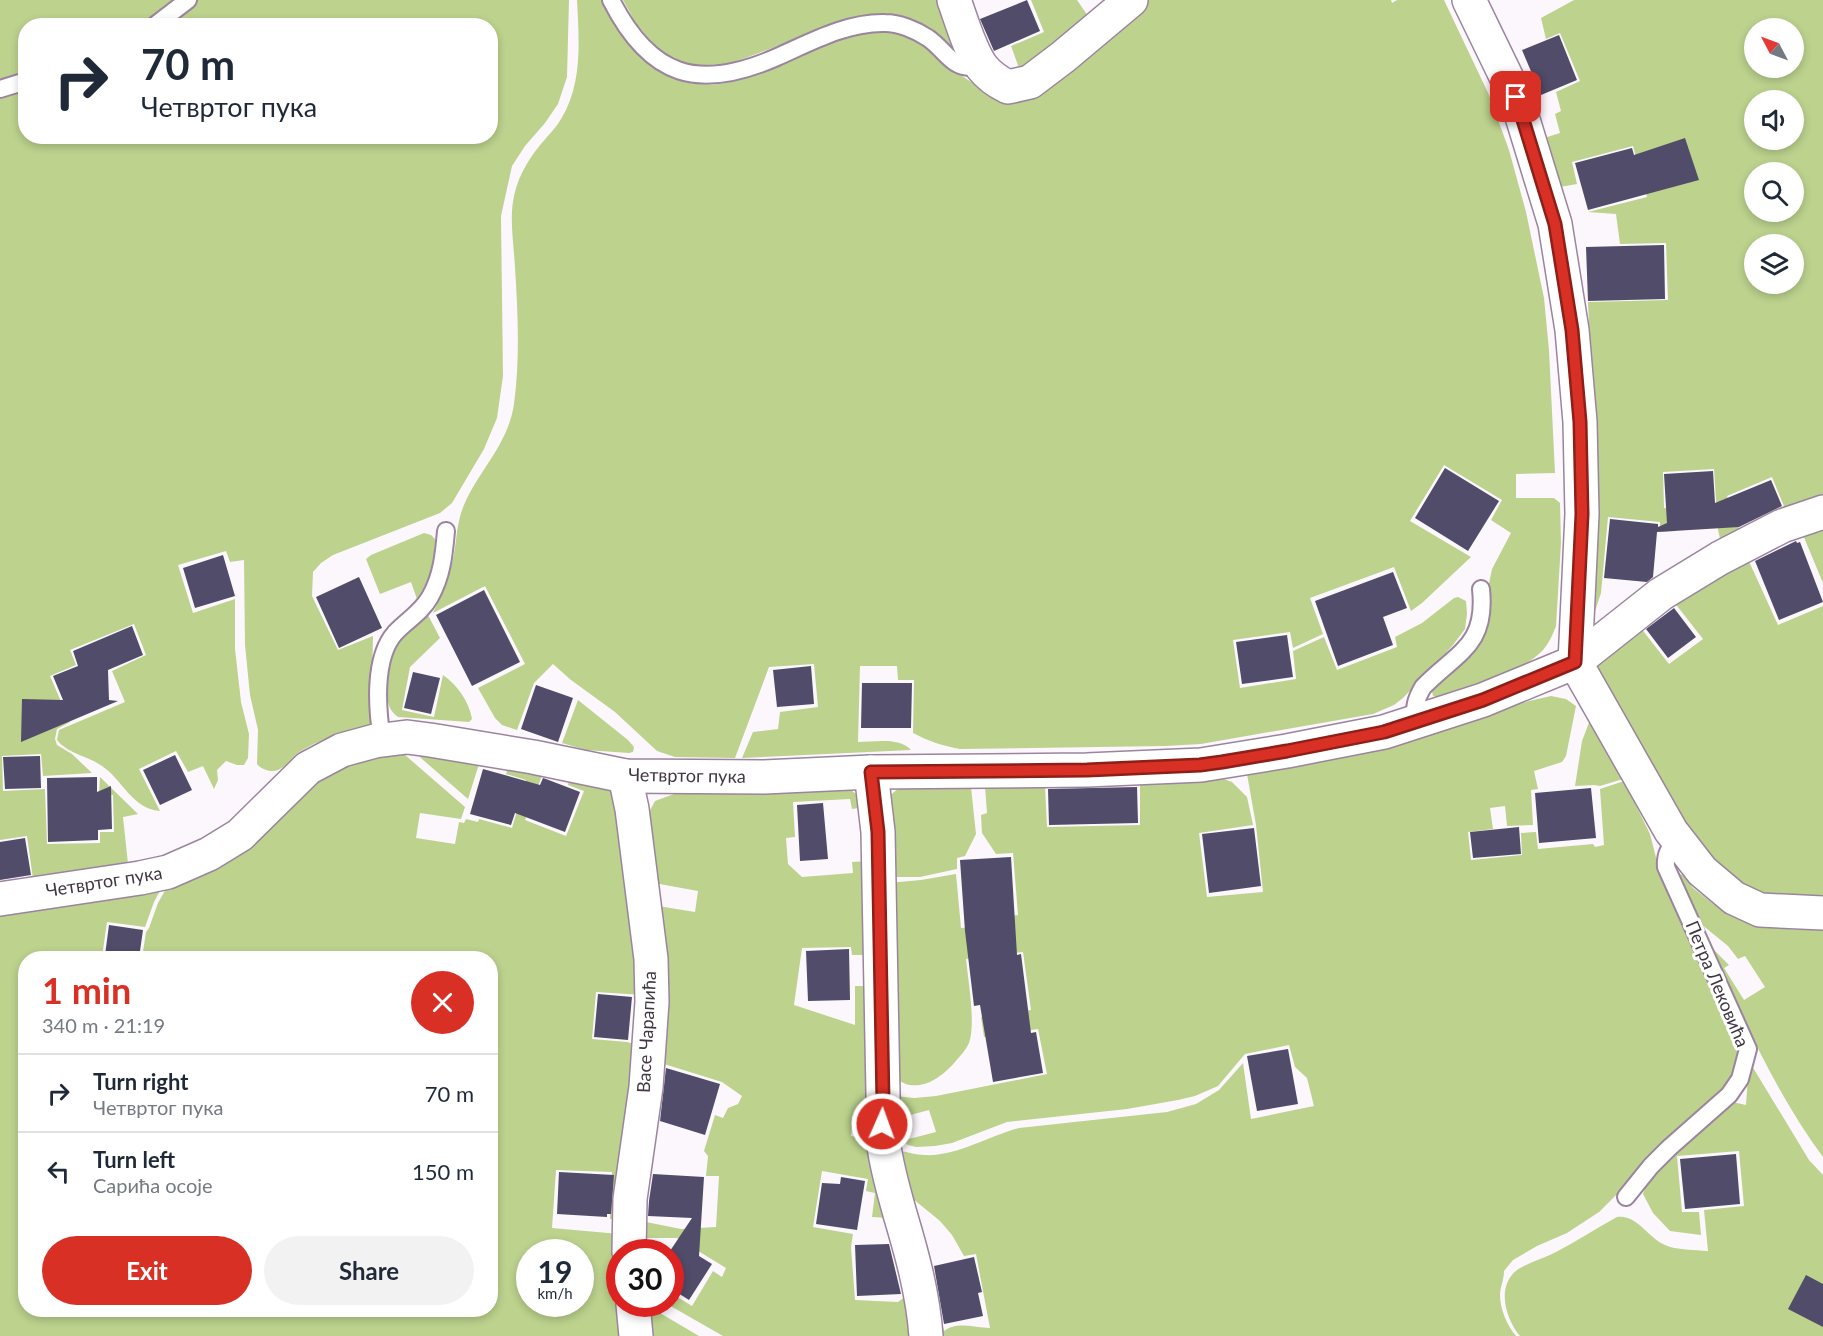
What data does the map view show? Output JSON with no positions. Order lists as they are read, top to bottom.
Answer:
{
  "streets": {
    "street": ["Четвртог пука", "Васе Чарапића"],
    "lane": ["Петра Лековића"]
  },
  "crossings": [
    ["Четвртог пука", "Васе Чарапића"]
  ],
  "north": "top left",
  "page": {
    "turn": ["70 m", "Четвртог пука"],
    "heading": ["1 min", "340 m · 21:19"],
    "list": [
      {
        "name": "Turn right",
        "note": "Четвртог пука",
        "value": "70 m"
      },
      {
        "name": "Turn left",
        "note": "Сарића осоје",
        "value": "150 m"
      }
    ],
    "buttons": ["Exit", "Share"],
    "speed": "19 km/h",
    "limit": "30"
  }
}
